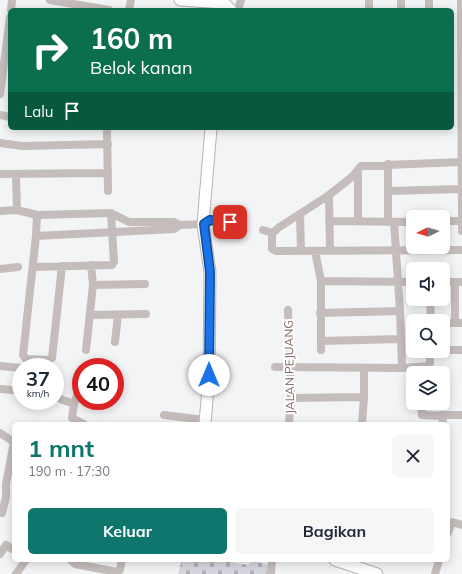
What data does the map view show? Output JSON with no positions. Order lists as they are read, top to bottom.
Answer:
{
  "streets": {
    "street": ["JALAN PEJUANG"]
  },
  "north": "left",
  "page": {
    "turn": ["160 m", "Belok kanan"],
    "then": "Lalu",
    "speed": "37 km/h",
    "limit": "40",
    "heading": ["1 mnt", "190 m · 17:30"],
    "buttons": ["Keluar", "Bagikan"]
  }
}
